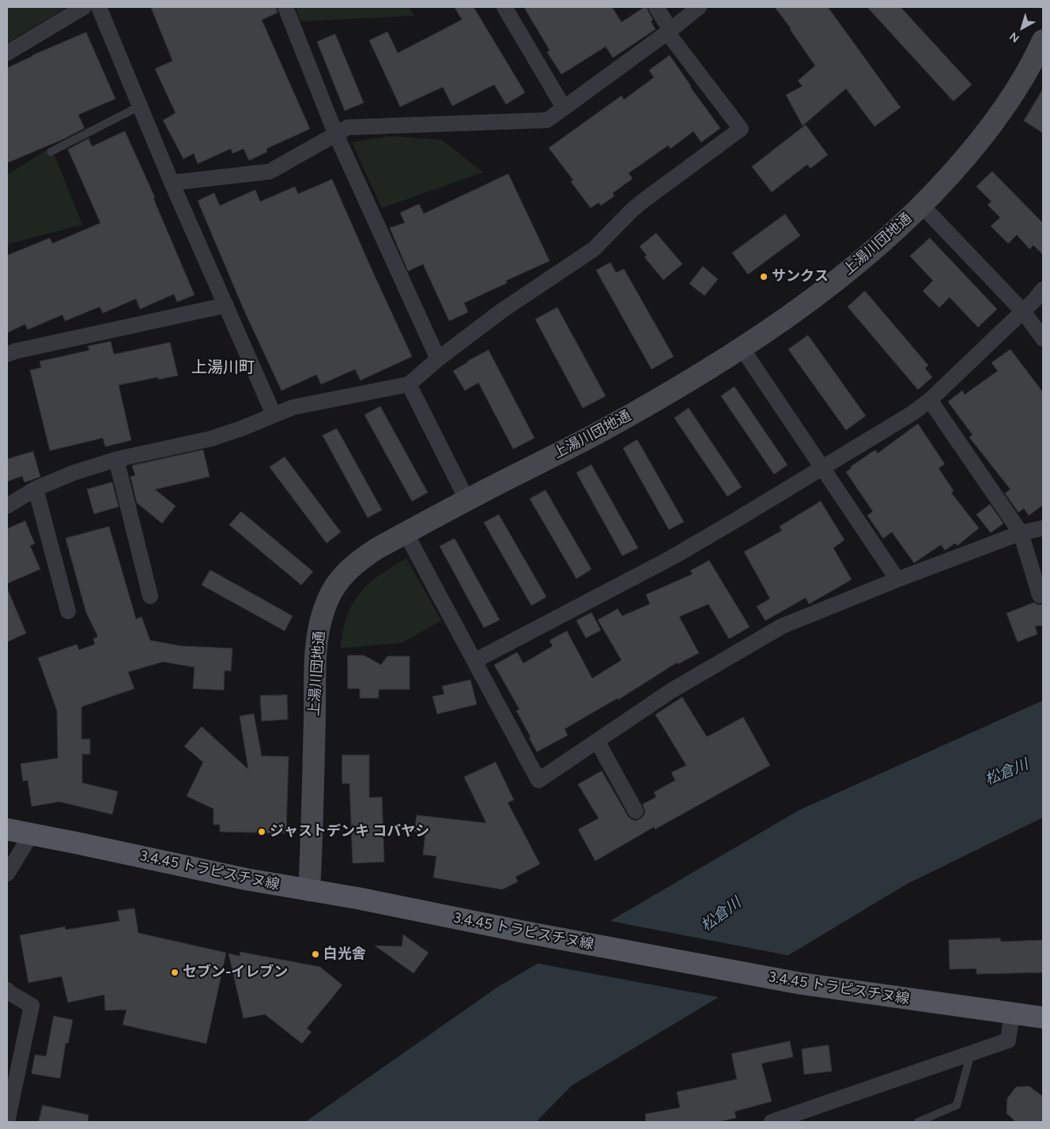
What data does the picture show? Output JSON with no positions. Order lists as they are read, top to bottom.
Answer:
{
  "streets": {
    "main road": ["3.4.45 トラピスチヌ線"],
    "street": ["上湯川団地通"]
  },
  "crossings": [
    ["上湯川団地通", "3.4.45 トラピスチヌ線"]
  ],
  "districts": ["上湯川町"],
  "water": ["松倉川"],
  "places": [
    "サンクス",
    "ジャストデンキ コバヤシ",
    "白光舎",
    "セブン-イレブン"
  ],
  "north": "bottom left"
}
